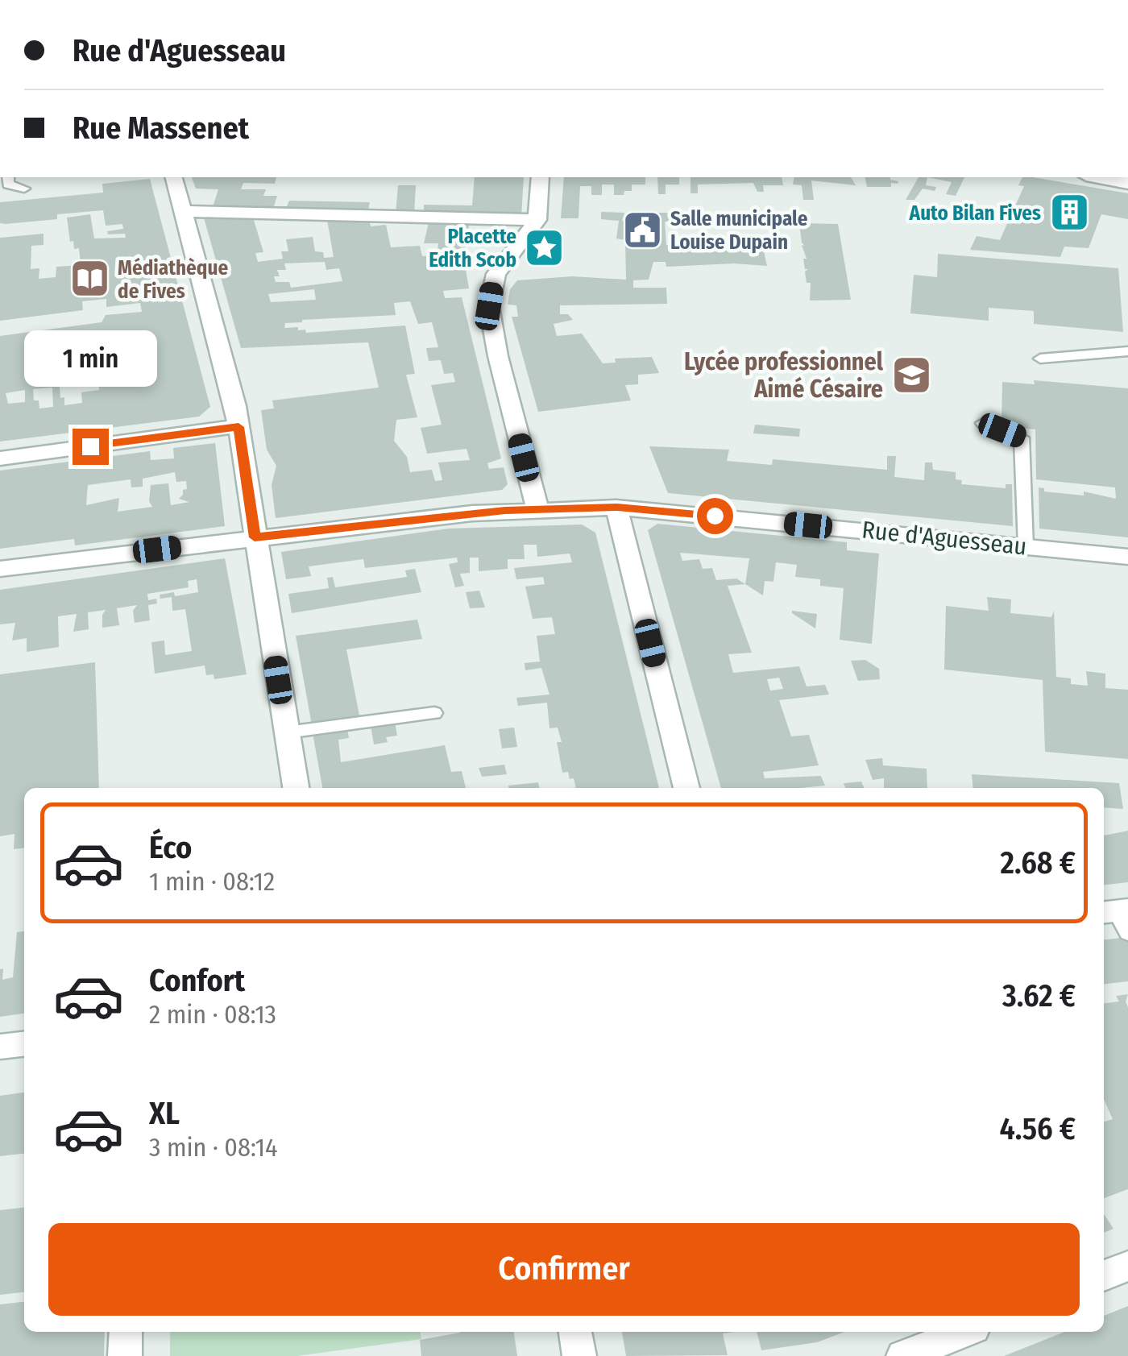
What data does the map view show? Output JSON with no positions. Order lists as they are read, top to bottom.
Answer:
{
  "streets": {
    "street": ["Rue d'Aguesseau"]
  },
  "places": {
    "building": ["Auto Bilan Fives"],
    "public building": ["Salle municipale Louise Dupain"],
    "place": ["Placette Edith Scob"],
    "library": ["Médiathèque de Fives"],
    "school or university": ["Lycée professionnel Aimé Césaire"]
  },
  "page": {
    "banner": ["Rue d'Aguesseau", "Rue Massenet"],
    "bubble": "1 min",
    "list": [
      {
        "name": "Éco",
        "note": "1 min · 08:12",
        "value": "2.68 €"
      },
      {
        "name": "Confort",
        "note": "2 min · 08:13",
        "value": "3.62 €"
      },
      {
        "name": "XL",
        "note": "3 min · 08:14",
        "value": "4.56 €"
      }
    ],
    "buttons": "Confirmer"
  }
}
